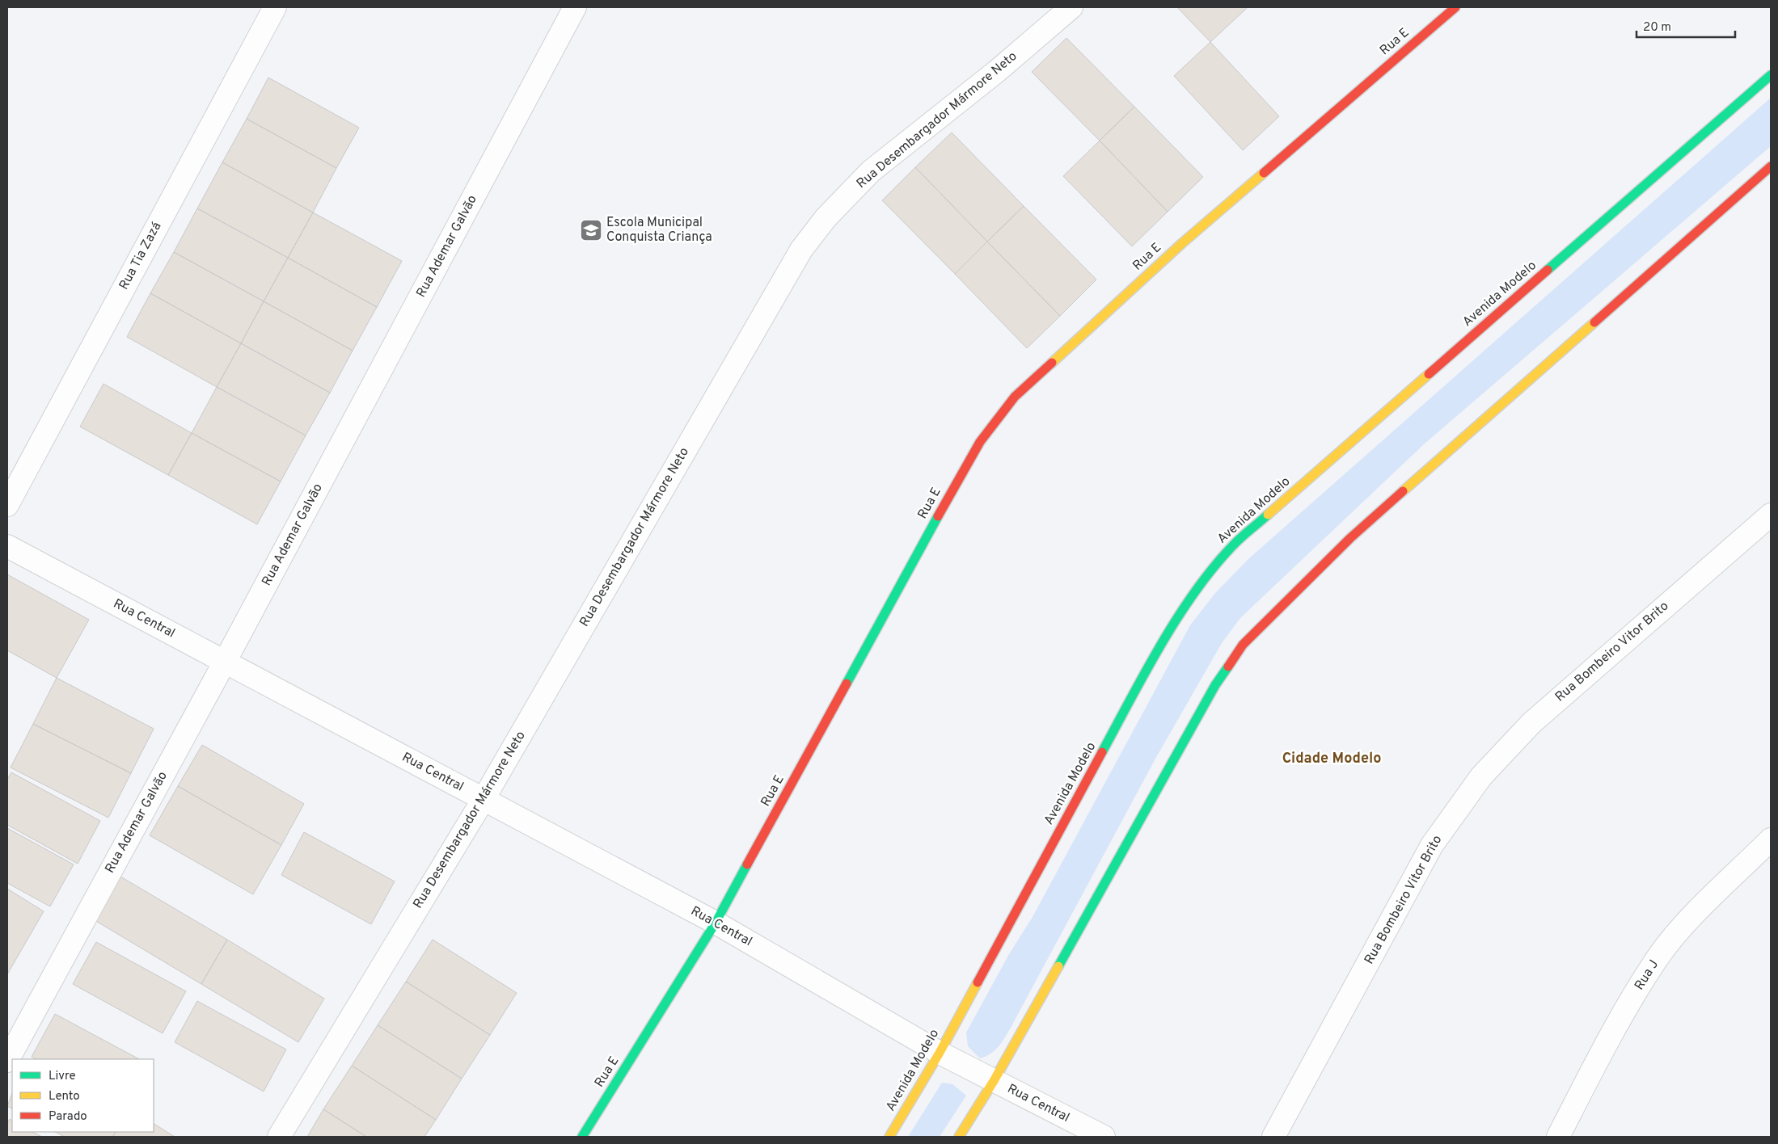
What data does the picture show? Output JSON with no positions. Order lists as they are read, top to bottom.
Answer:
{
  "streets": {
    "main road": ["Rua E", "Avenida Modelo"],
    "street": [
      "Rua Desembargador Mármore Neto",
      "Rua Ademar Galvão",
      "Rua Tia Zazá",
      "Rua Central",
      "Rua Bombeiro Vitor Brito",
      "Rua J"
    ]
  },
  "crossings": [
    ["Rua E", "Rua Central"],
    ["Rua Desembargador Mármore Neto", "Rua Central"],
    ["Rua Ademar Galvão", "Rua Central"],
    ["Avenida Modelo", "Rua Central"]
  ],
  "districts": ["Cidade Modelo"],
  "places": {
    "school or university": ["Escola Municipal Conquista Criança"]
  },
  "legend": ["Livre", "Lento", "Parado"],
  "scale_bar": "20 m"
}
